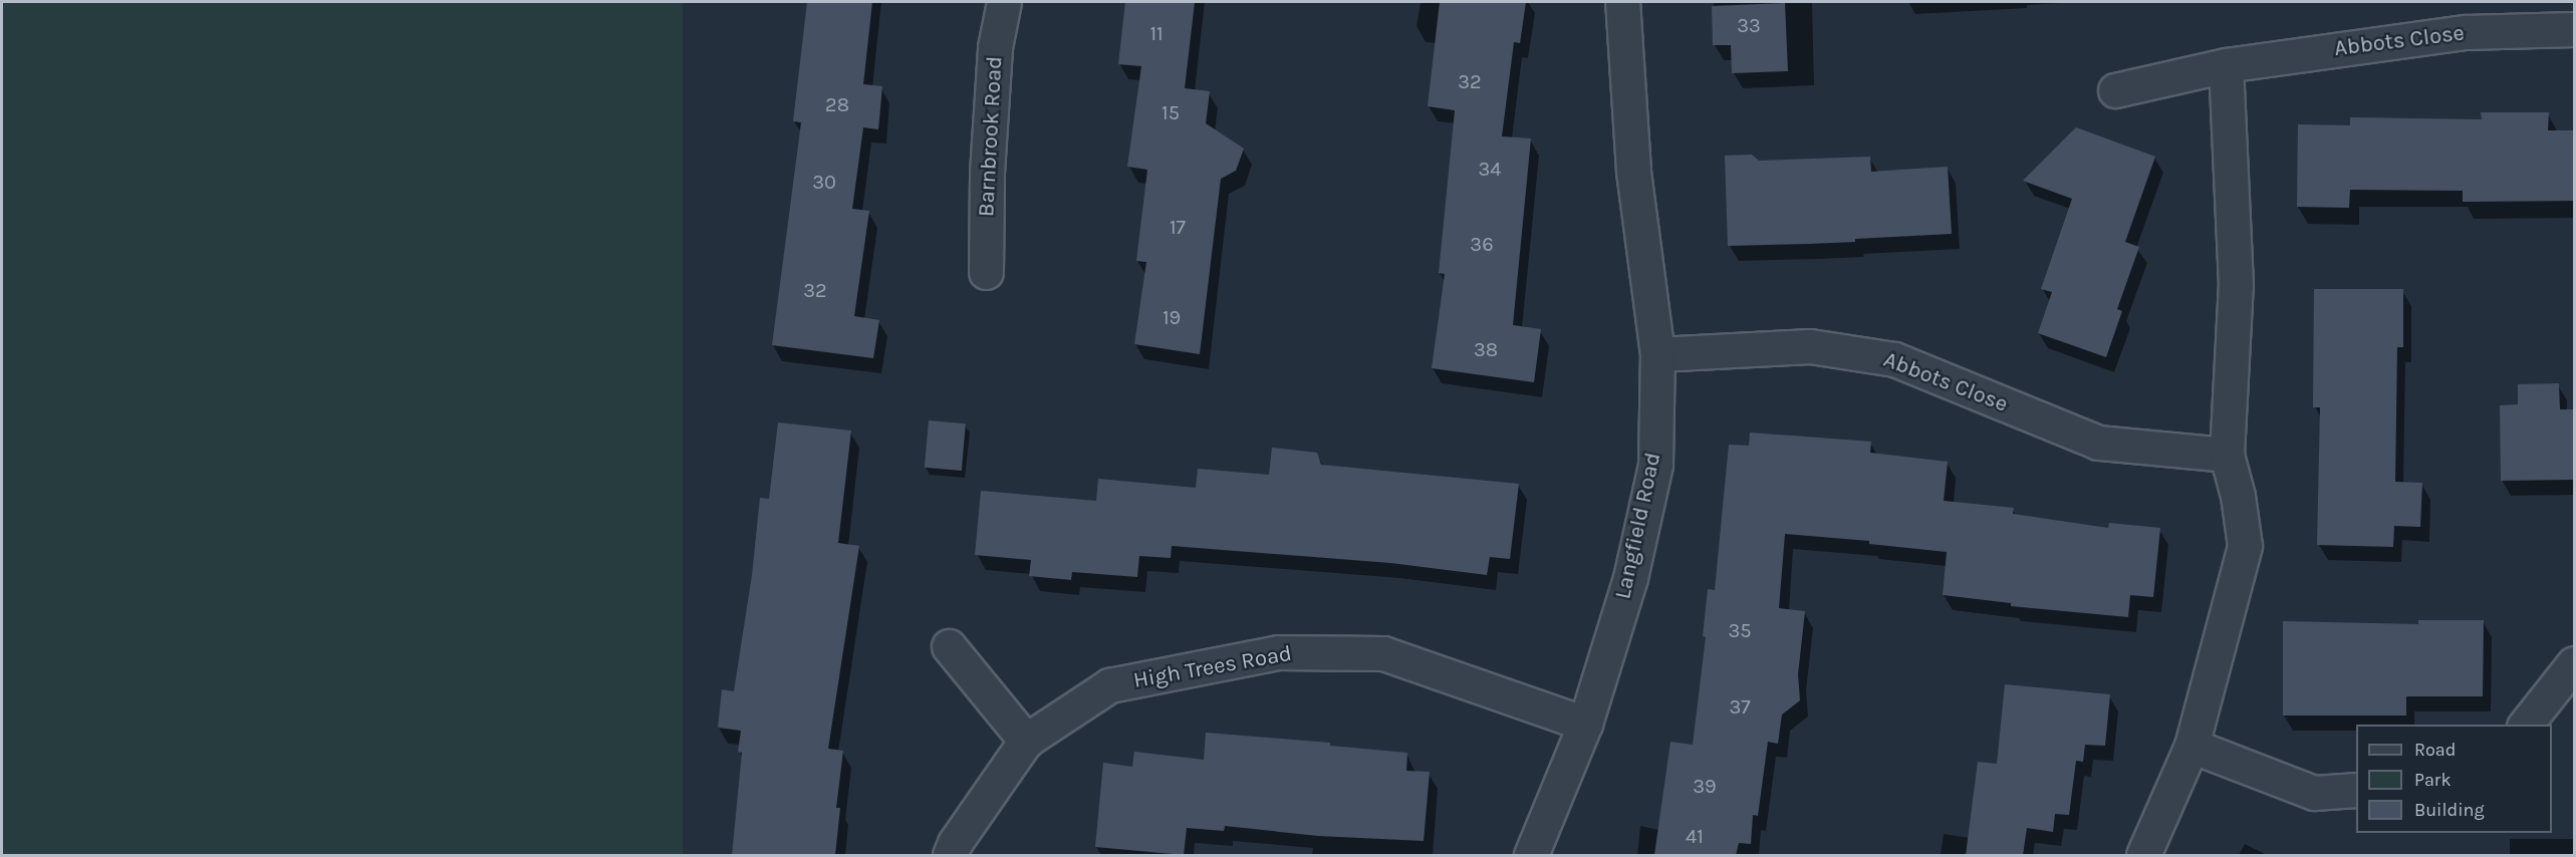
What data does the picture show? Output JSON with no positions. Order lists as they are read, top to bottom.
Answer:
{
  "streets": {
    "street": [
      "Abbots Close",
      "Barnbrook Road",
      "Langfield Road",
      "High Trees Road"
    ]
  },
  "crossings": [
    ["Abbots Close", "Langfield Road"],
    ["Langfield Road", "High Trees Road"]
  ],
  "house_numbers": [
    "33",
    "11",
    "32",
    "28",
    "15",
    "34",
    "30",
    "17",
    "36",
    "32",
    "19",
    "38",
    "35",
    "37",
    "39",
    "41"
  ],
  "legend": ["Road", "Park", "Building"]
}
